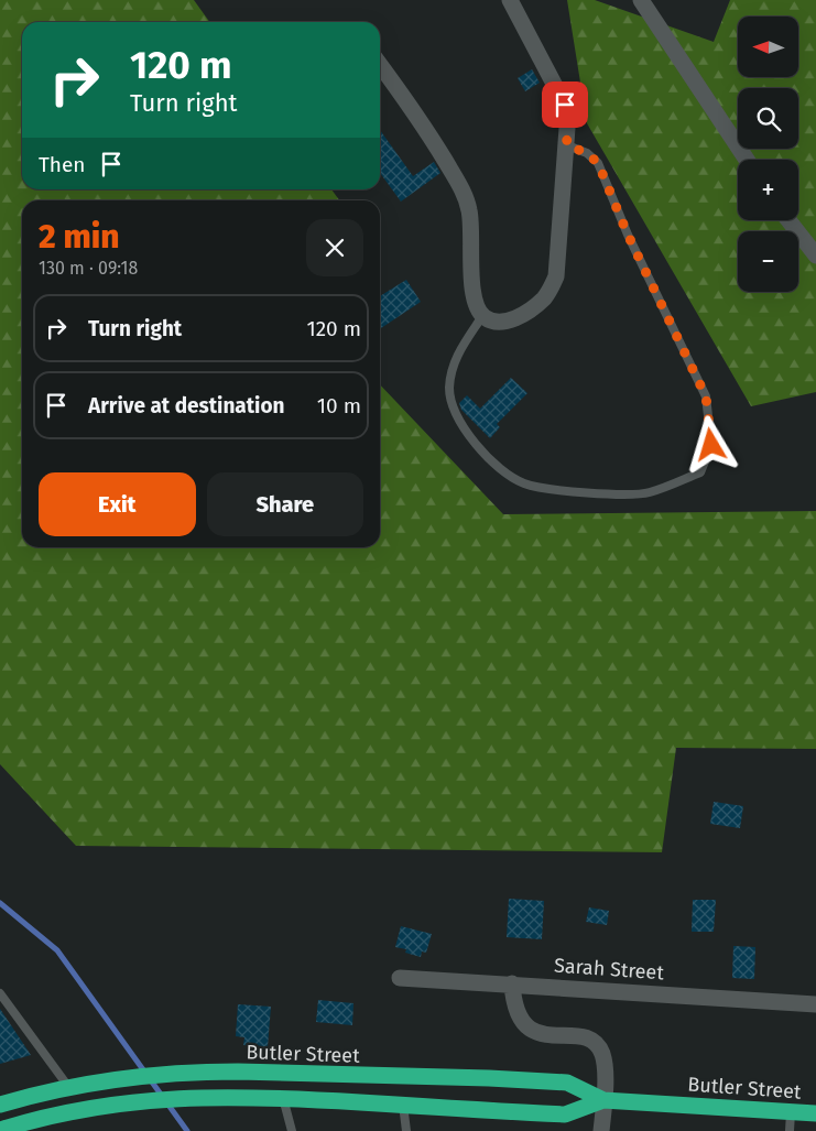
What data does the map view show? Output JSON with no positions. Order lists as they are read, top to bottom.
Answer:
{
  "streets": {
    "highway": ["Butler Street"],
    "street": ["Sarah Street"]
  },
  "north": "left",
  "page": {
    "map_buttons": ["+", "−"],
    "turn": ["120 m", "Turn right"],
    "then": "Then",
    "heading": ["2 min", "130 m · 09:18"],
    "list": [
      {
        "name": "Turn right",
        "value": "120 m"
      },
      {
        "name": "Arrive at destination",
        "value": "10 m"
      }
    ],
    "buttons": ["Exit", "Share"]
  }
}
